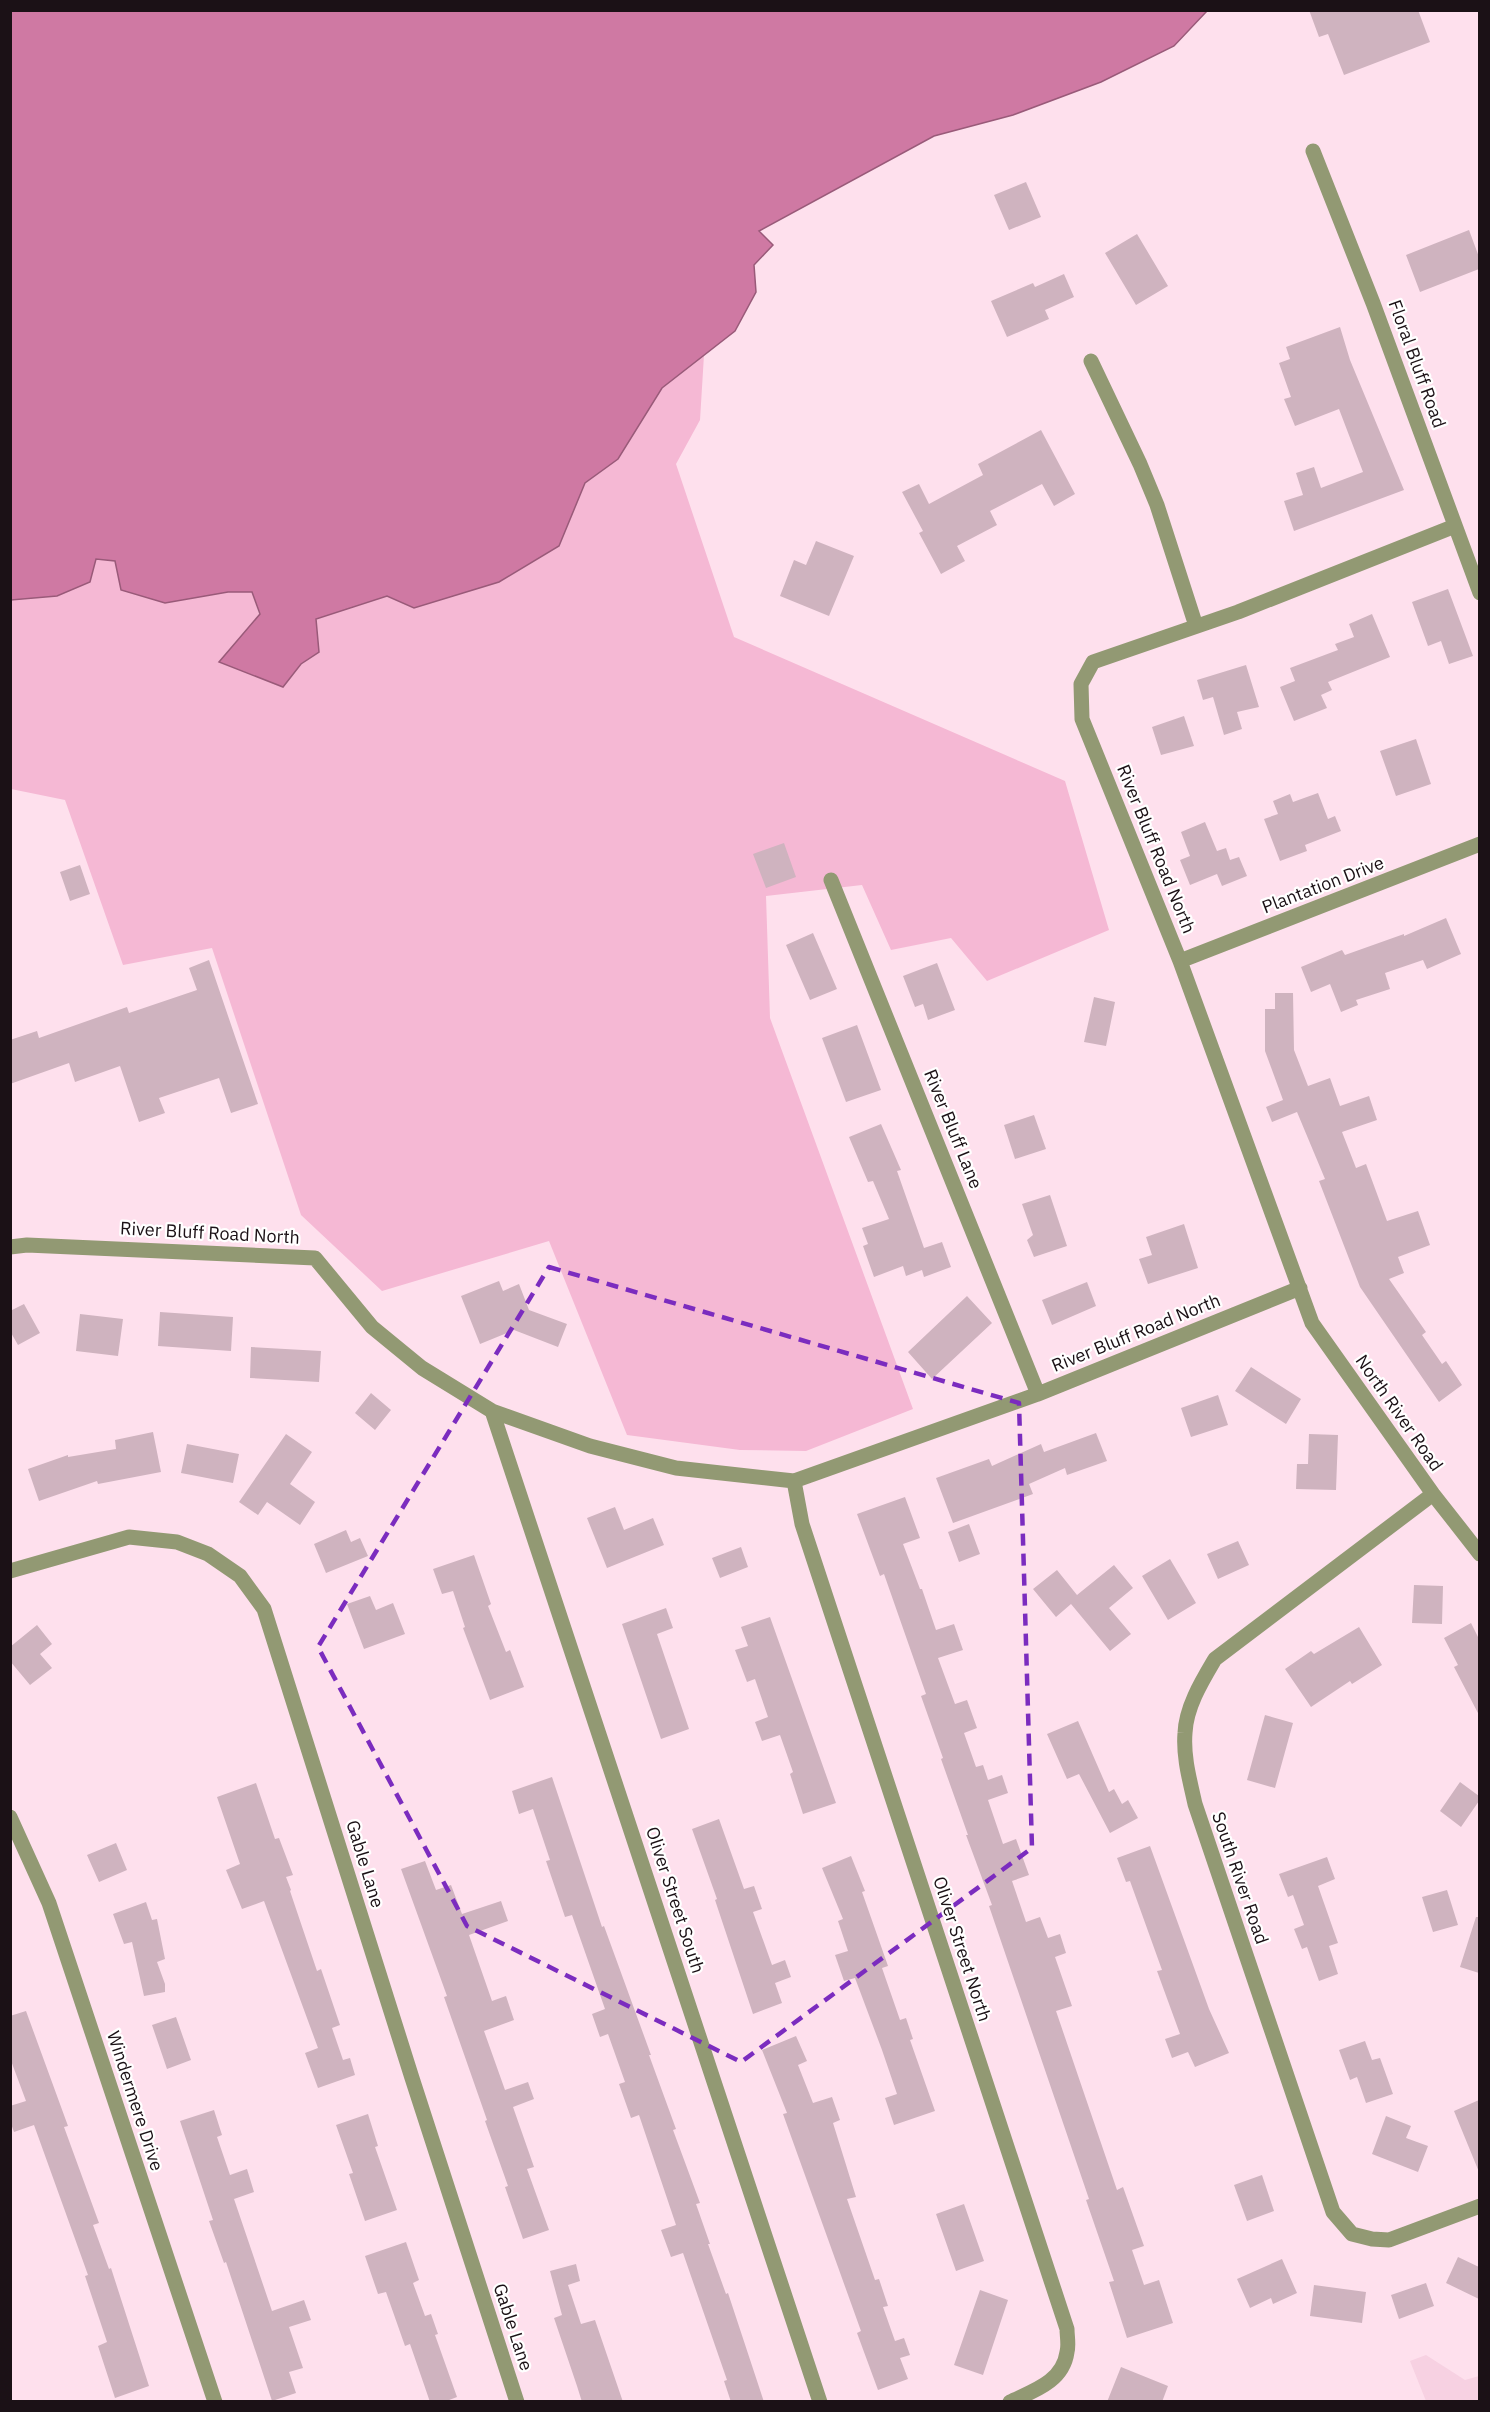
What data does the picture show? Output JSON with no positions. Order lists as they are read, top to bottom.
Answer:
{
  "streets": {
    "street": [
      "Floral Bluff Road",
      "River Bluff Road North",
      "Plantation Drive",
      "River Bluff Lane",
      "North River Road",
      "Gable Lane",
      "South River Road",
      "Oliver Street South",
      "Oliver Street North",
      "Windermere Drive"
    ]
  },
  "crossings": [
    ["Floral Bluff Road", "River Bluff Road North"],
    ["River Bluff Road North", "Plantation Drive"],
    ["River Bluff Road North", "River Bluff Lane"],
    ["River Bluff Road North", "North River Road"],
    ["River Bluff Road North", "Oliver Street South"],
    ["River Bluff Road North", "Oliver Street North"],
    ["North River Road", "South River Road"]
  ]
}
